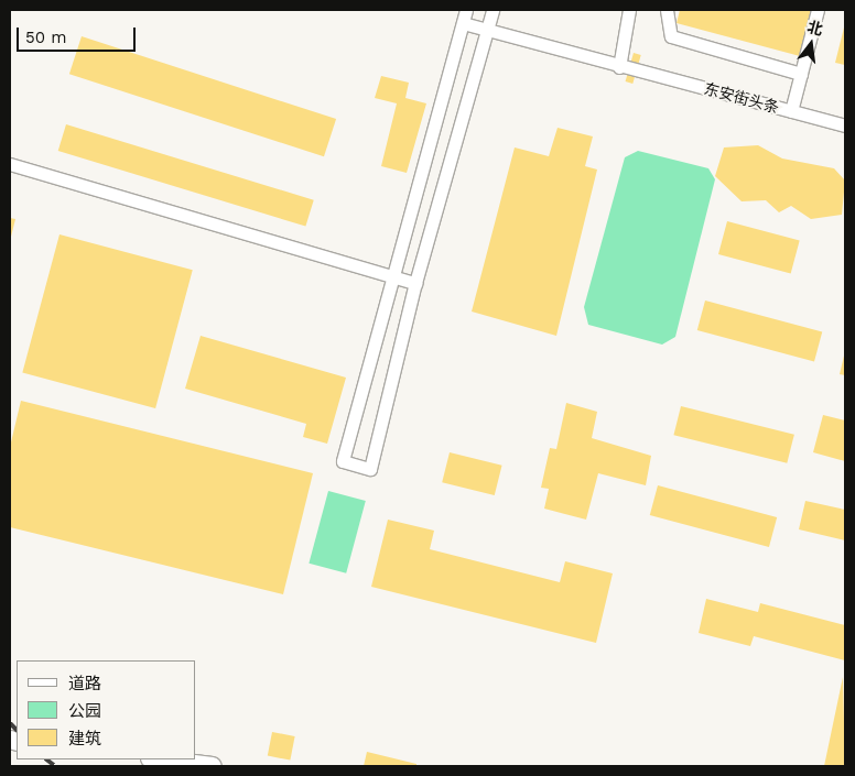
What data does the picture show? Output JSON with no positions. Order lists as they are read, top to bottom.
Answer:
{
  "streets": {
    "street": ["东安街头条"]
  },
  "legend": ["道路", "公园", "建筑"],
  "scale_bar": "50 m",
  "north": "top"
}
